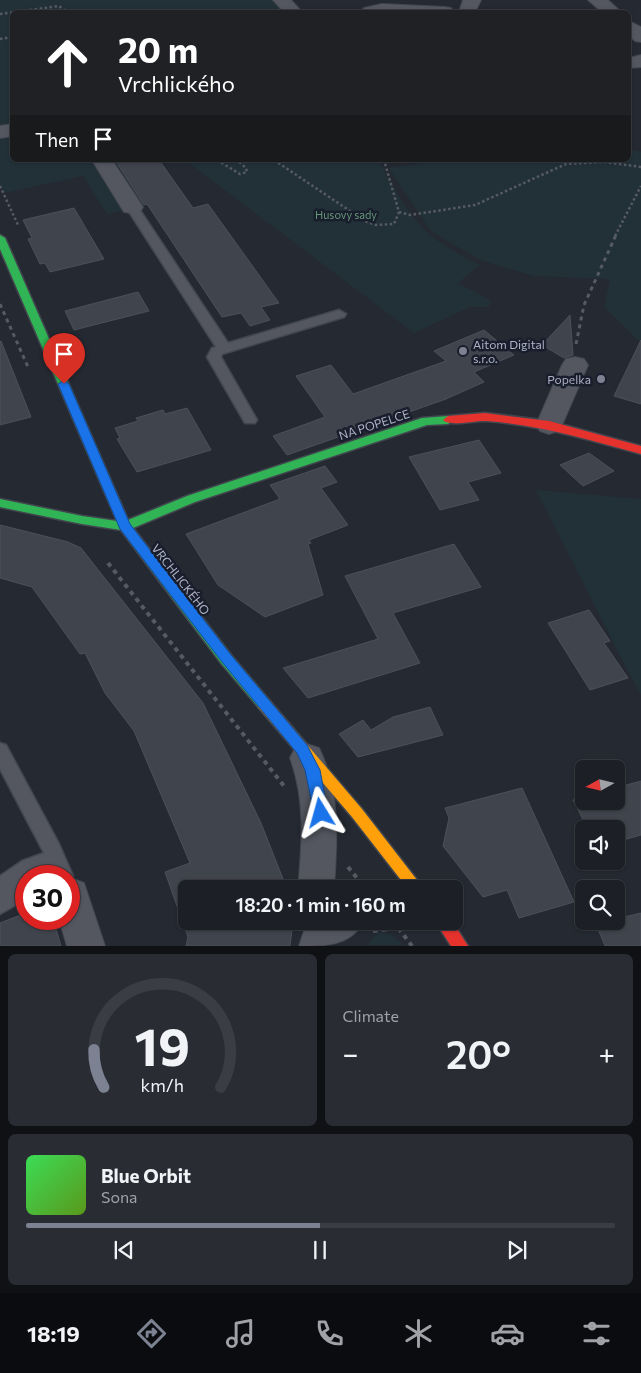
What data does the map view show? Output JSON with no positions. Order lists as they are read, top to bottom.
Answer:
{
  "streets": {
    "main road": ["NA POPELCE", "VRCHLICKÉHO"]
  },
  "crossings": [
    ["NA POPELCE", "VRCHLICKÉHO"]
  ],
  "parks": ["Husovy sady"],
  "places": ["Aitom Digital s.r.o.", "Popelka"],
  "north": "left",
  "page": {
    "turn": ["20 m", "Vrchlického"],
    "then": "Then",
    "limit": "30",
    "trip": "18:20 · 1 min · 160 m",
    "tile": "Climate",
    "heat": ["−", "20°", "+"],
    "song": ["Blue Orbit", "Sona"],
    "tabs": "18:19",
    "gauge": ["19", "km/h"]
  }
}
